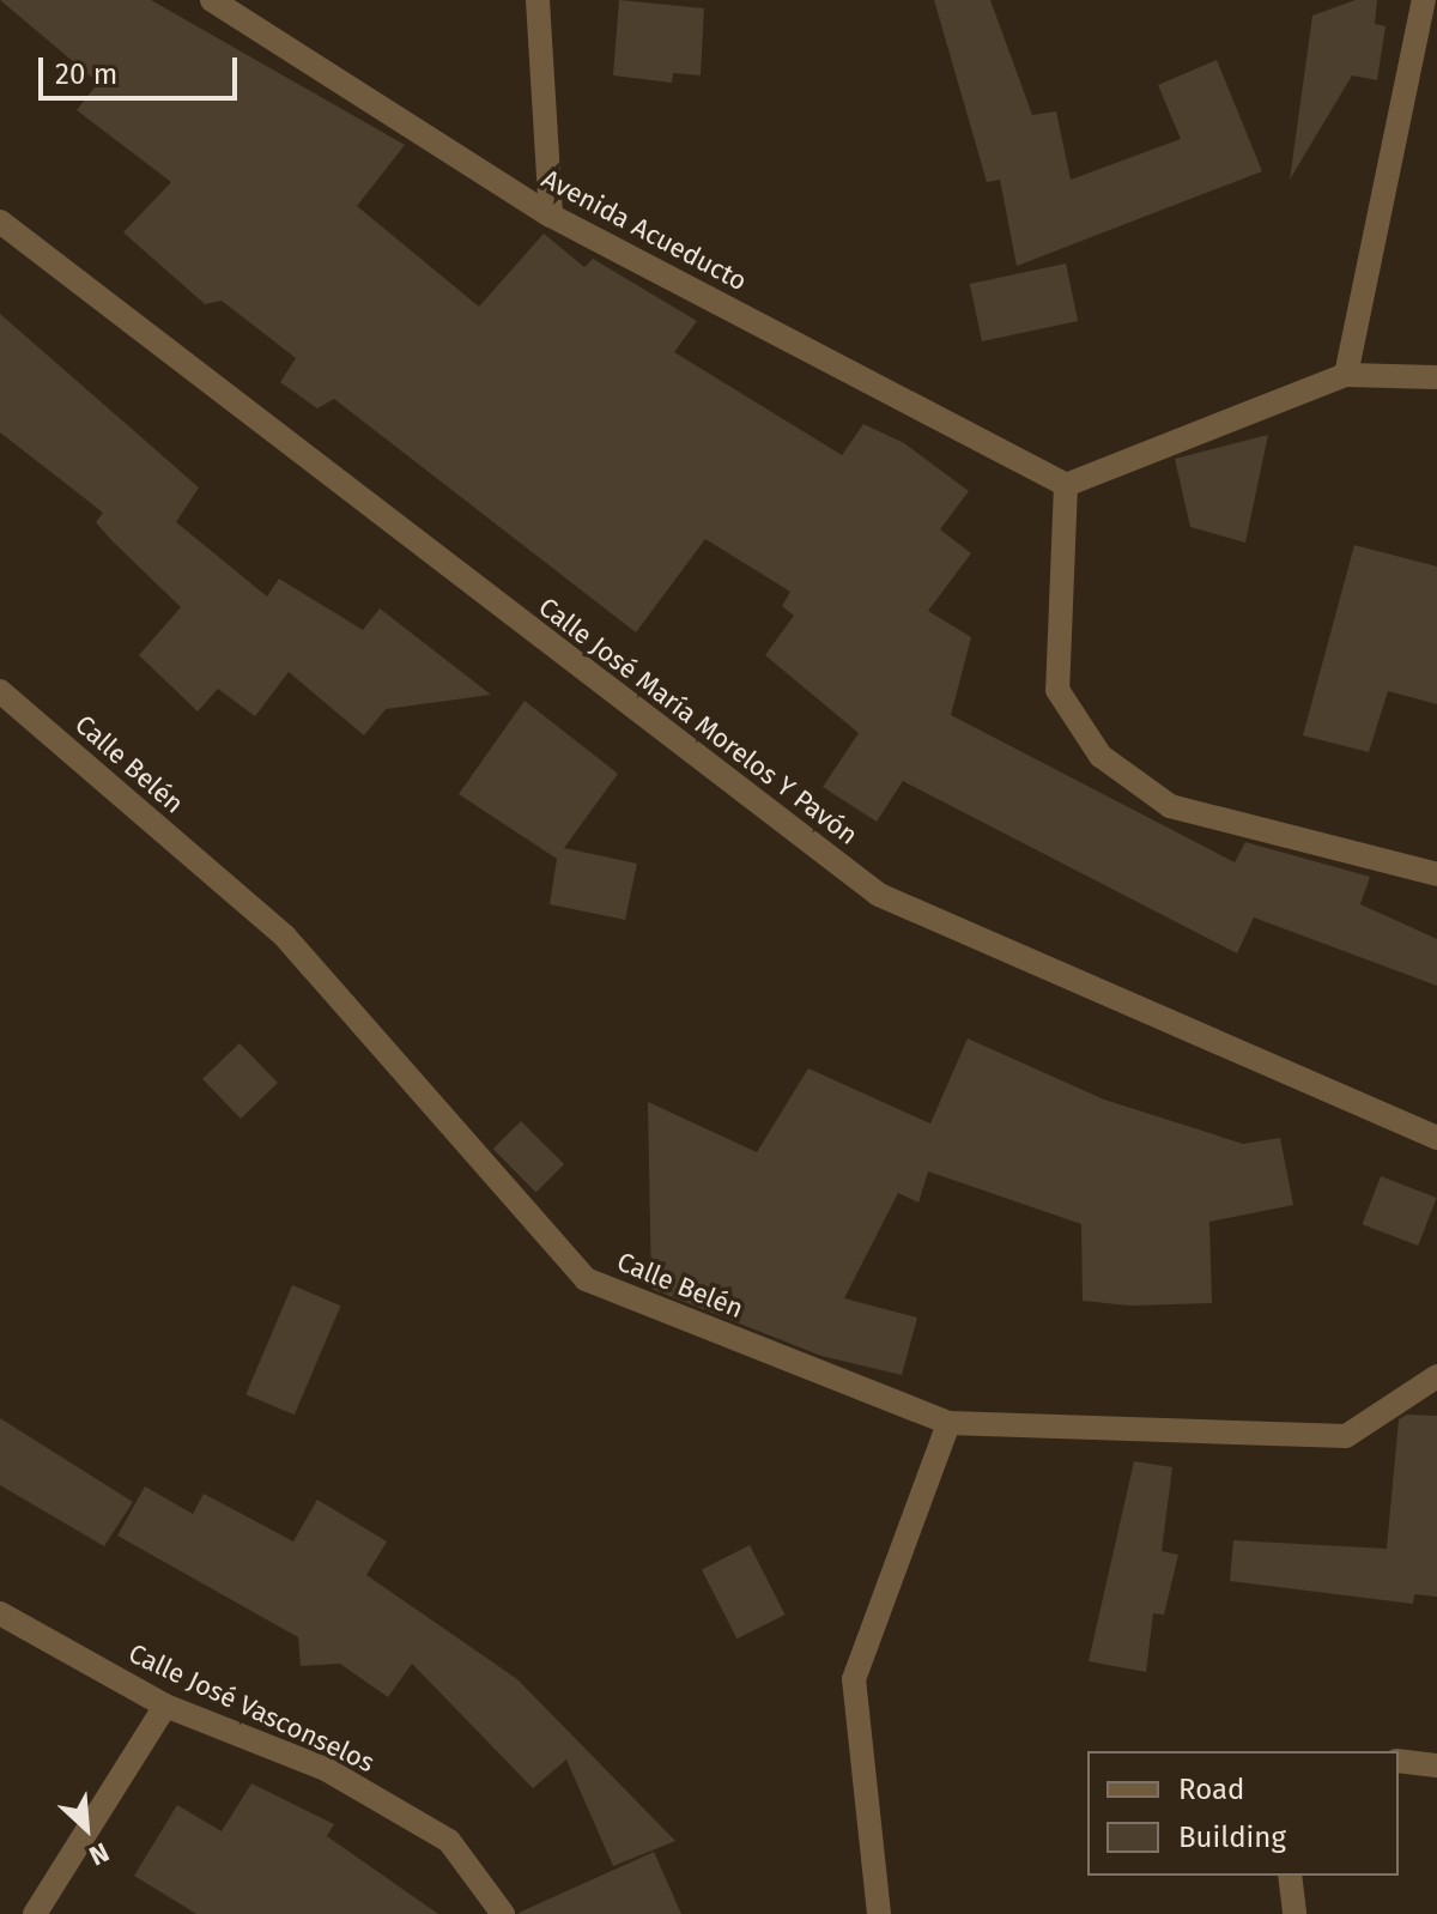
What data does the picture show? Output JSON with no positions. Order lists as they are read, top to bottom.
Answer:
{
  "streets": {
    "street": [
      "Avenida Acueducto",
      "Calle José María Morelos Y Pavón",
      "Calle Belén",
      "Calle José Vasconselos"
    ]
  },
  "legend": ["Road", "Building"],
  "scale_bar": "20 m",
  "north": "bottom right"
}
